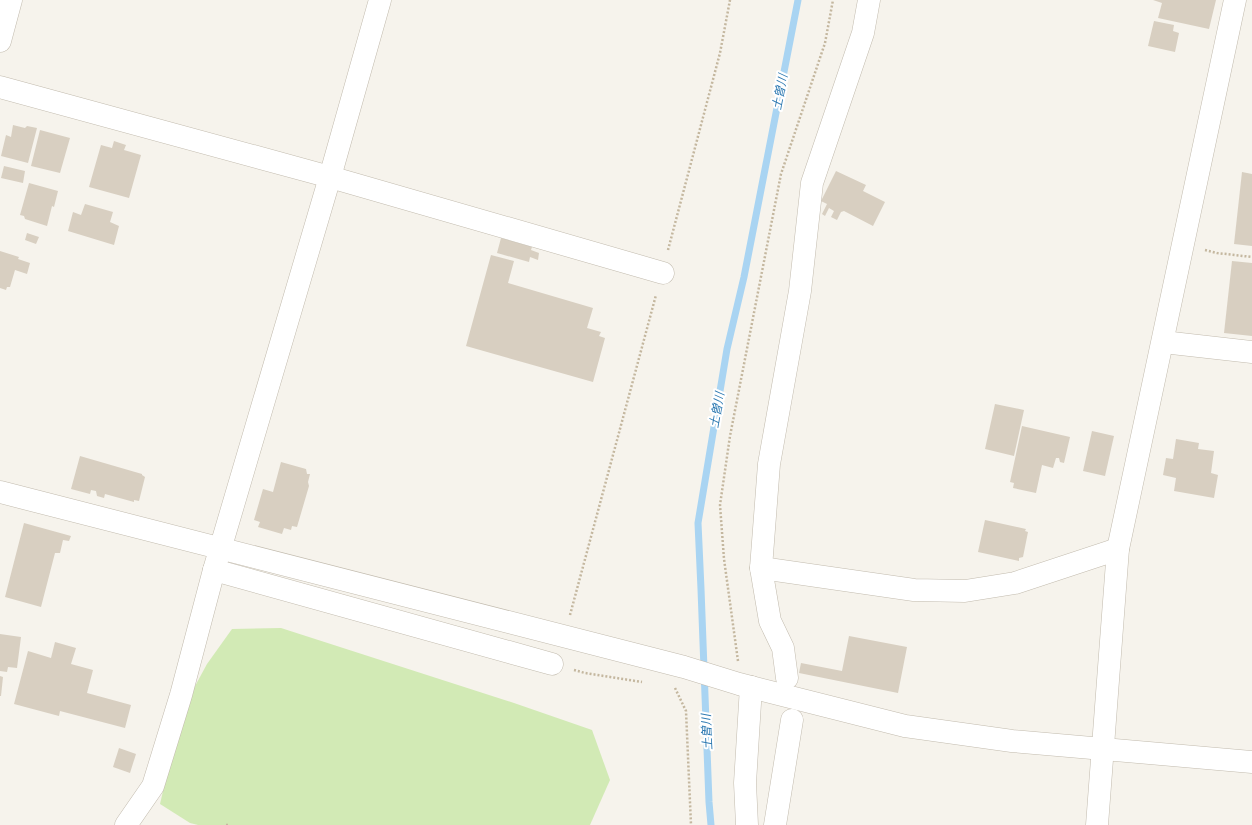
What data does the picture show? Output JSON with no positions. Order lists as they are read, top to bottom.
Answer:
{
  "water": ["土曽川"]
}
